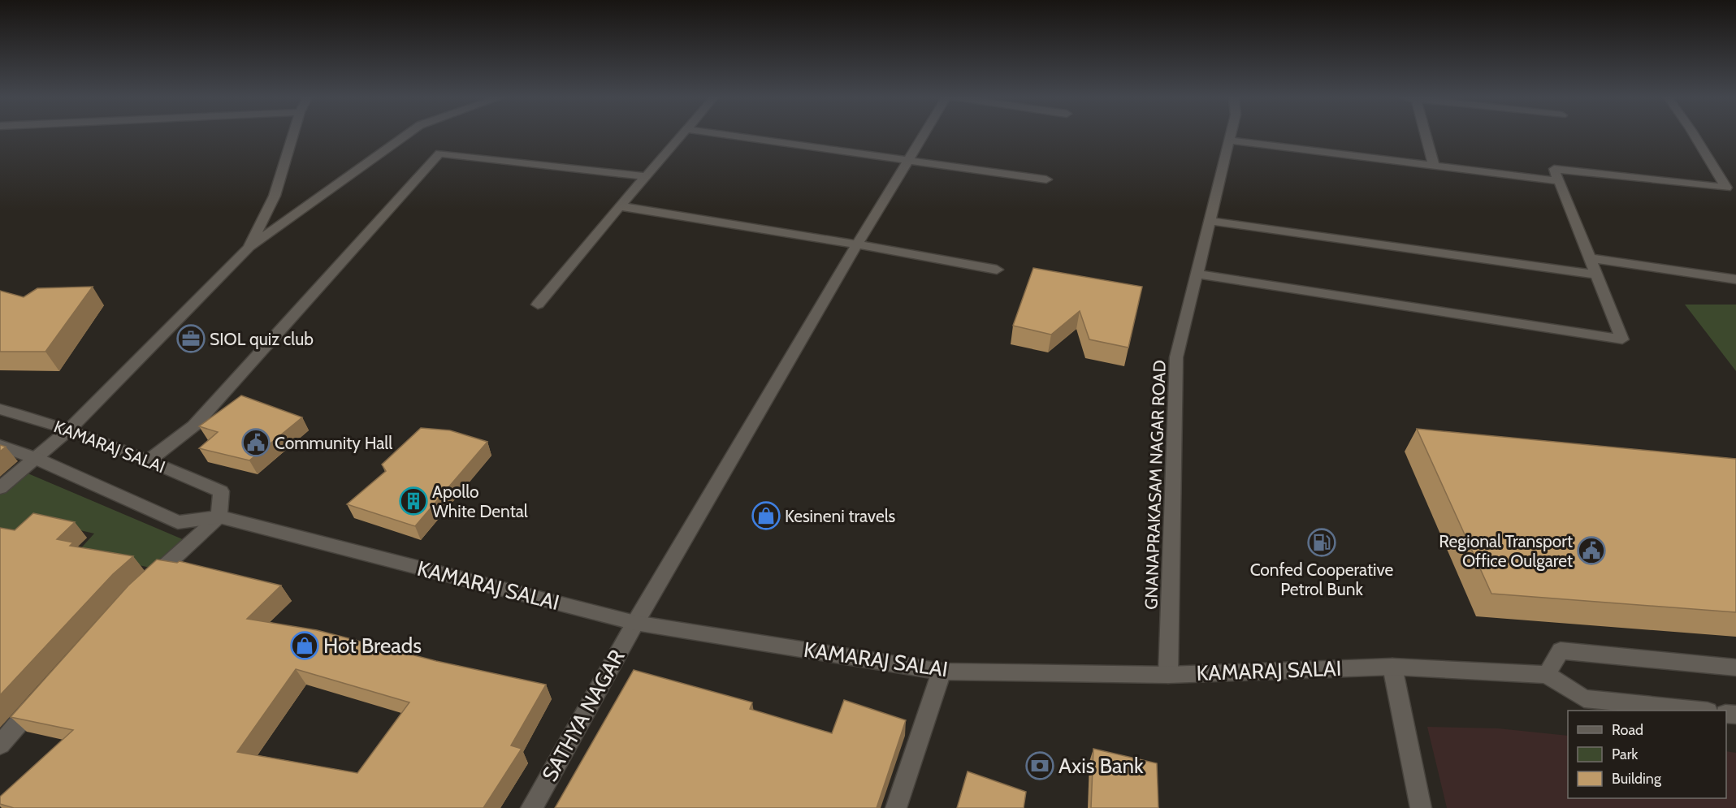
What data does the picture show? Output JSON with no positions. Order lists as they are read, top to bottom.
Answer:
{
  "streets": {
    "street": ["KAMARAJ SALAI", "GNANAPRAKASAM NAGAR ROAD", "SATHYA NAGAR"]
  },
  "crossings": [
    ["KAMARAJ SALAI", "GNANAPRAKASAM NAGAR ROAD"],
    ["KAMARAJ SALAI", "SATHYA NAGAR"]
  ],
  "places": {
    "office": ["SIOL quiz club"],
    "public building": ["Community Hall", "Regional Transport Office Oulgaret"],
    "building": ["Apollo White Dental"],
    "shop": ["Kesineni travels", "Hot Breads"],
    "fuel station": ["Confed Cooperative Petrol Bunk"],
    "bank": ["Axis Bank"]
  },
  "legend": ["Road", "Park", "Building"]
}
